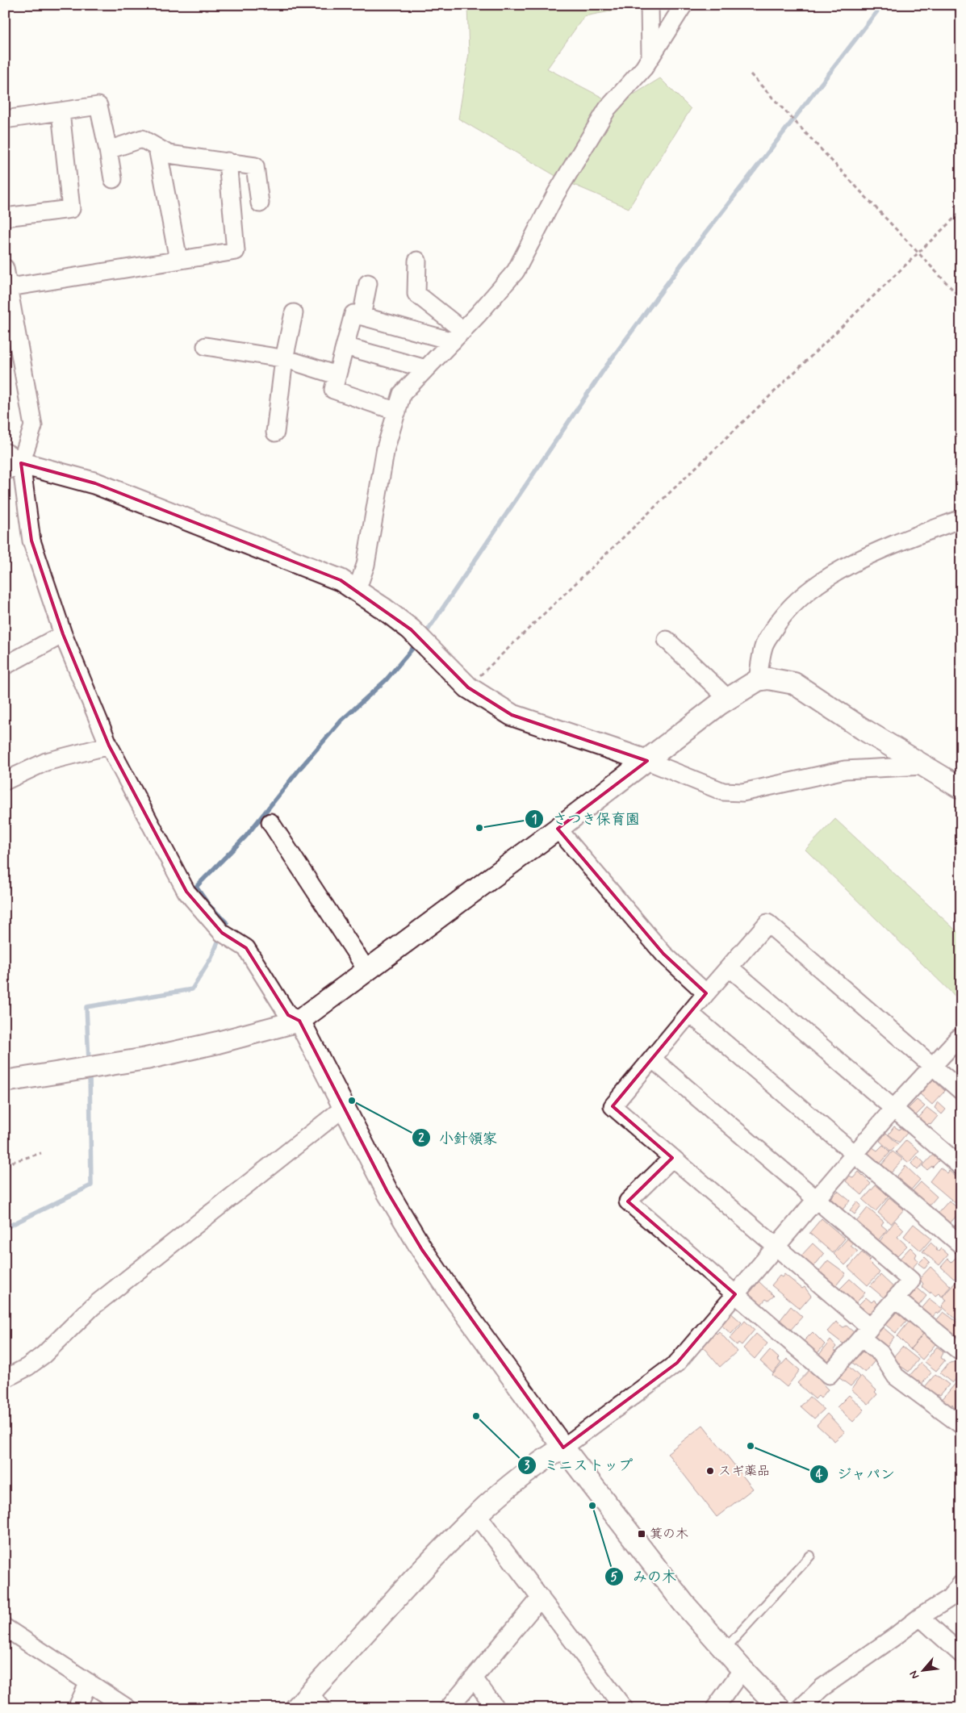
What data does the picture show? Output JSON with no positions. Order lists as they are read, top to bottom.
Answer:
{
  "places": {
    "other": [
      "さつき保育園",
      "小針領家",
      "ミニストップ",
      "ジャパン",
      "スギ薬品",
      "みの木"
    ],
    "transit": ["箕の木"]
  },
  "north": "bottom left"
}
